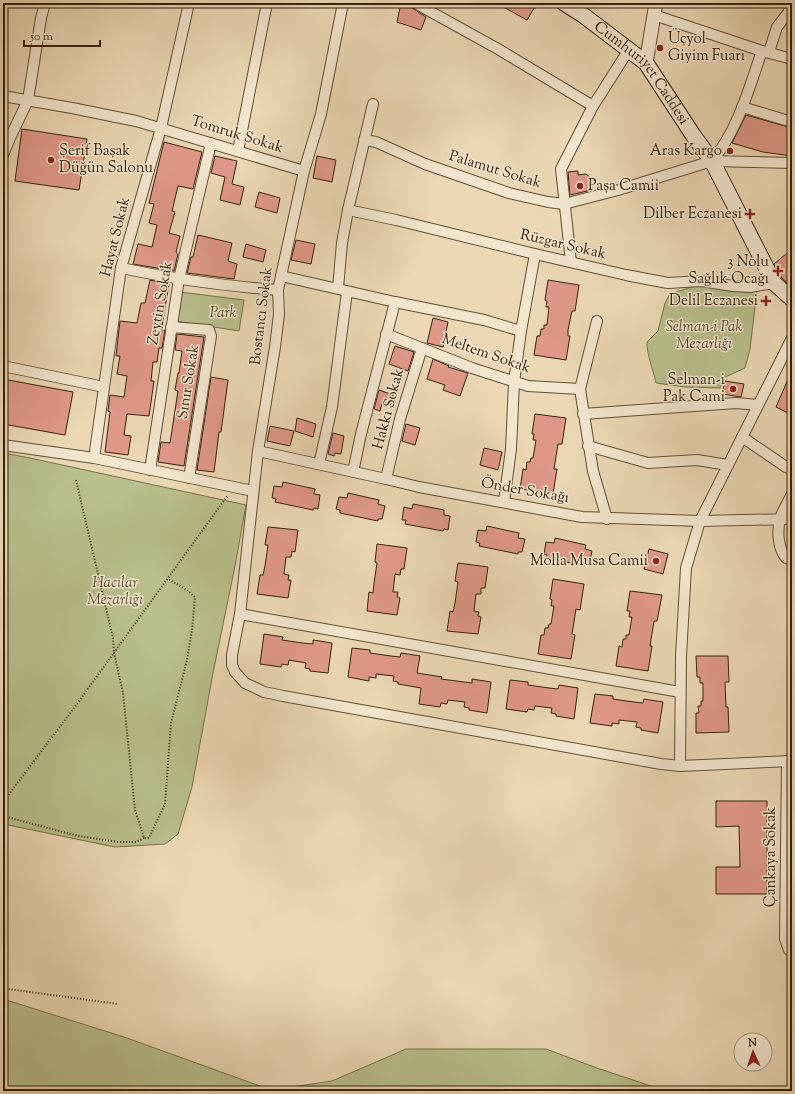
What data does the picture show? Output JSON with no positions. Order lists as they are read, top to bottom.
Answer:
{
  "streets": {
    "main road": ["Cumhuriyet Caddesi"],
    "street": [
      "Tomruk Sokak",
      "Palamut Sokak",
      "Hayat Sokak",
      "Rüzgar Sokak",
      "Zeytin Sokak",
      "Bostancı Sokak",
      "Meltem Sokak",
      "Sınır Sokak",
      "Hakkı Sokak",
      "Önder Sokağı",
      "Çankaya Sokak"
    ]
  },
  "crossings": [
    ["Cumhuriyet Caddesi", "Palamut Sokak"],
    ["Cumhuriyet Caddesi", "Rüzgar Sokak"],
    ["Tomruk Sokak", "Hayat Sokak"],
    ["Tomruk Sokak", "Zeytin Sokak"],
    ["Tomruk Sokak", "Bostancı Sokak"],
    ["Zeytin Sokak", "Sınır Sokak"],
    ["Bostancı Sokak", "Önder Sokağı"],
    ["Bostancı Sokak", "Çankaya Sokak"],
    ["Meltem Sokak", "Hakkı Sokak"],
    ["Hakkı Sokak", "Önder Sokağı"]
  ],
  "parks": ["Park", "Selman-i Pak Mezarlığı", "Hacılar Mezarlığı"],
  "places": {
    "other": [
      "Üçyol Giyim Fuarı",
      "Aras Kargo",
      "Şerif Başak Düğün Salonu",
      "Paşa Camii",
      "Selman-i Pak Cami",
      "Molla Musa Camii"
    ],
    "health": ["Dilber Eczanesi", "3 Nolu Sağlık Ocağı", "Delil Eczanesi"]
  },
  "scale_bar": "50 m",
  "north": "top"
}
